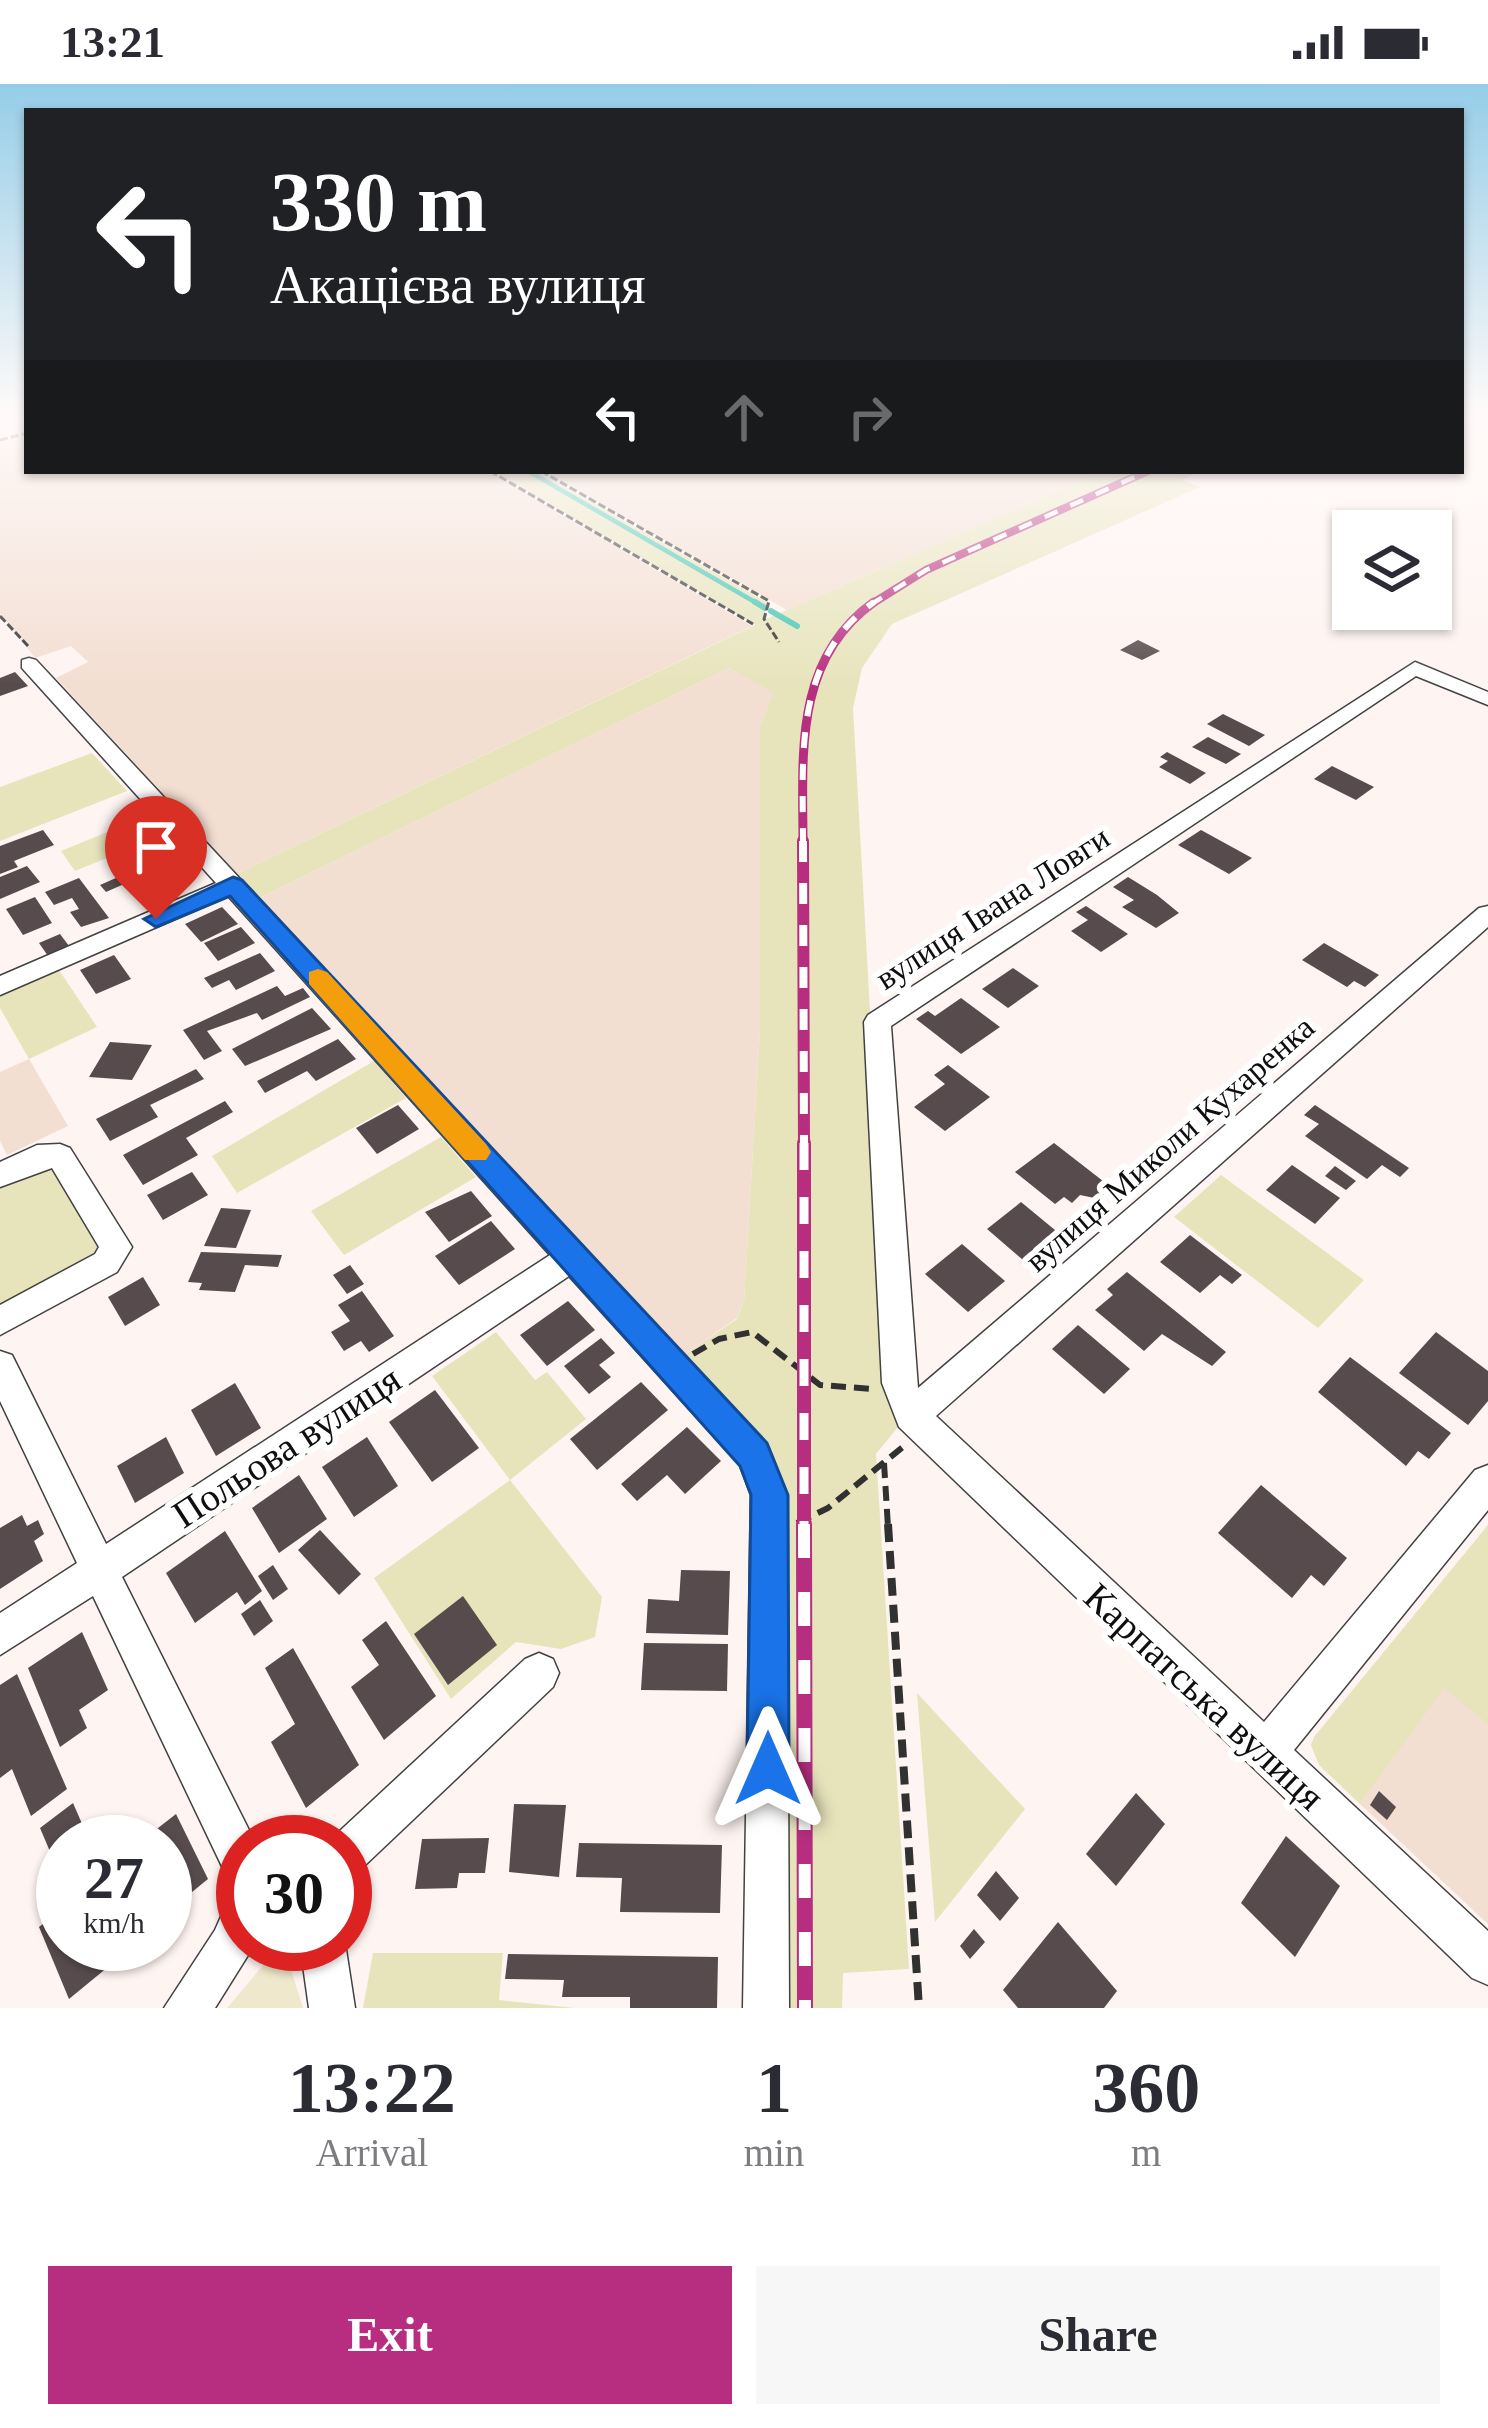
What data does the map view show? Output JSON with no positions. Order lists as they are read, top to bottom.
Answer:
{
  "streets": {
    "street": [
      "вулиця Івана Ловги",
      "вулиця Миколи Кухаренка",
      "Польова вулиця",
      "Карпатська вулиця"
    ]
  },
  "crossings": [
    ["вулиця Івана Ловги", "вулиця Миколи Кухаренка"],
    ["вулиця Івана Ловги", "Карпатська вулиця"],
    ["вулиця Миколи Кухаренка", "Карпатська вулиця"]
  ],
  "page": {
    "status": "13:21",
    "turn": ["330 m", "Акацієва вулиця"],
    "speed": "27 km/h",
    "limit": "30",
    "eta": [
      "13:22",
      "Arrival",
      "1",
      "min",
      "360",
      "m"
    ],
    "buttons": ["Exit", "Share"]
  }
}
